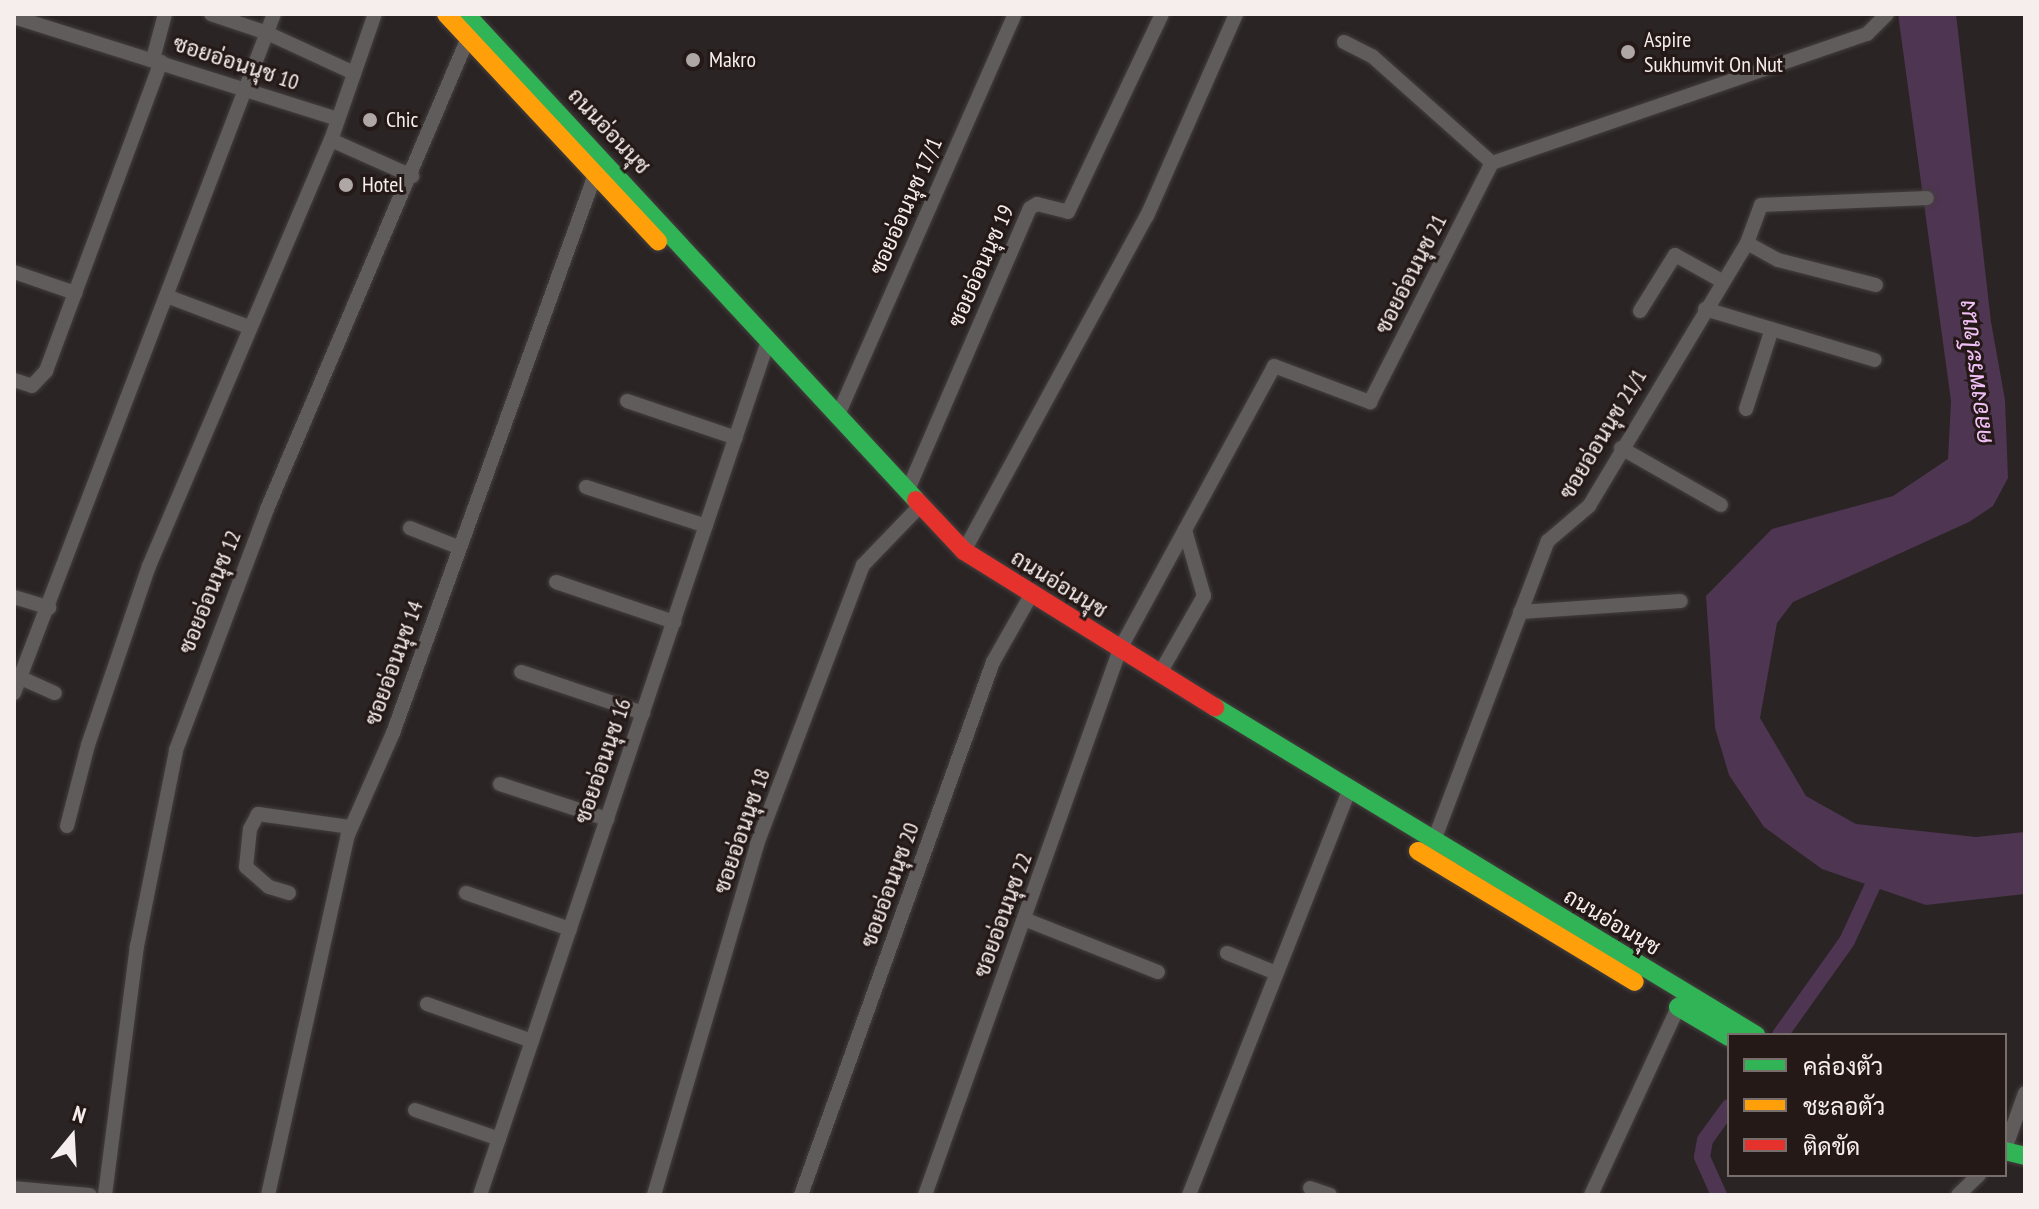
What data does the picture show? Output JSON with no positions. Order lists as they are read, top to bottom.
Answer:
{
  "streets": {
    "main road": ["ถนนอ่อนนุช"],
    "street": [
      "ซอยอ่อนนุช 10",
      "ซอยอ่อนนุช 17/1",
      "ซอยอ่อนนุช 19",
      "ซอยอ่อนนุช 21",
      "ซอยอ่อนนุช 21/1",
      "ซอยอ่อนนุช 12",
      "ซอยอ่อนนุช 14",
      "ซอยอ่อนนุช 16",
      "ซอยอ่อนนุช 18",
      "ซอยอ่อนนุช 20",
      "ซอยอ่อนนุช 22"
    ]
  },
  "crossings": [
    ["ถนนอ่อนนุช", "ซอยอ่อนนุช 17/1"],
    ["ถนนอ่อนนุช", "ซอยอ่อนนุช 19"],
    ["ถนนอ่อนนุช", "ซอยอ่อนนุช 21"],
    ["ถนนอ่อนนุช", "ซอยอ่อนนุช 21/1"],
    ["ถนนอ่อนนุช", "ซอยอ่อนนุช 12"],
    ["ถนนอ่อนนุช", "ซอยอ่อนนุช 14"],
    ["ถนนอ่อนนุช", "ซอยอ่อนนุช 16"],
    ["ถนนอ่อนนุช", "ซอยอ่อนนุช 18"],
    ["ถนนอ่อนนุช", "ซอยอ่อนนุช 20"],
    ["ถนนอ่อนนุช", "ซอยอ่อนนุช 22"],
    ["ซอยอ่อนนุช 21", "ซอยอ่อนนุช 22"]
  ],
  "water": ["คลองพระโขนง"],
  "places": [
    "Aspire Sukhumvit On Nut",
    "Makro",
    "Chic",
    "Hotel"
  ],
  "legend": ["คล่องตัว", "ชะลอตัว", "ติดขัด"],
  "north": "top"
}
